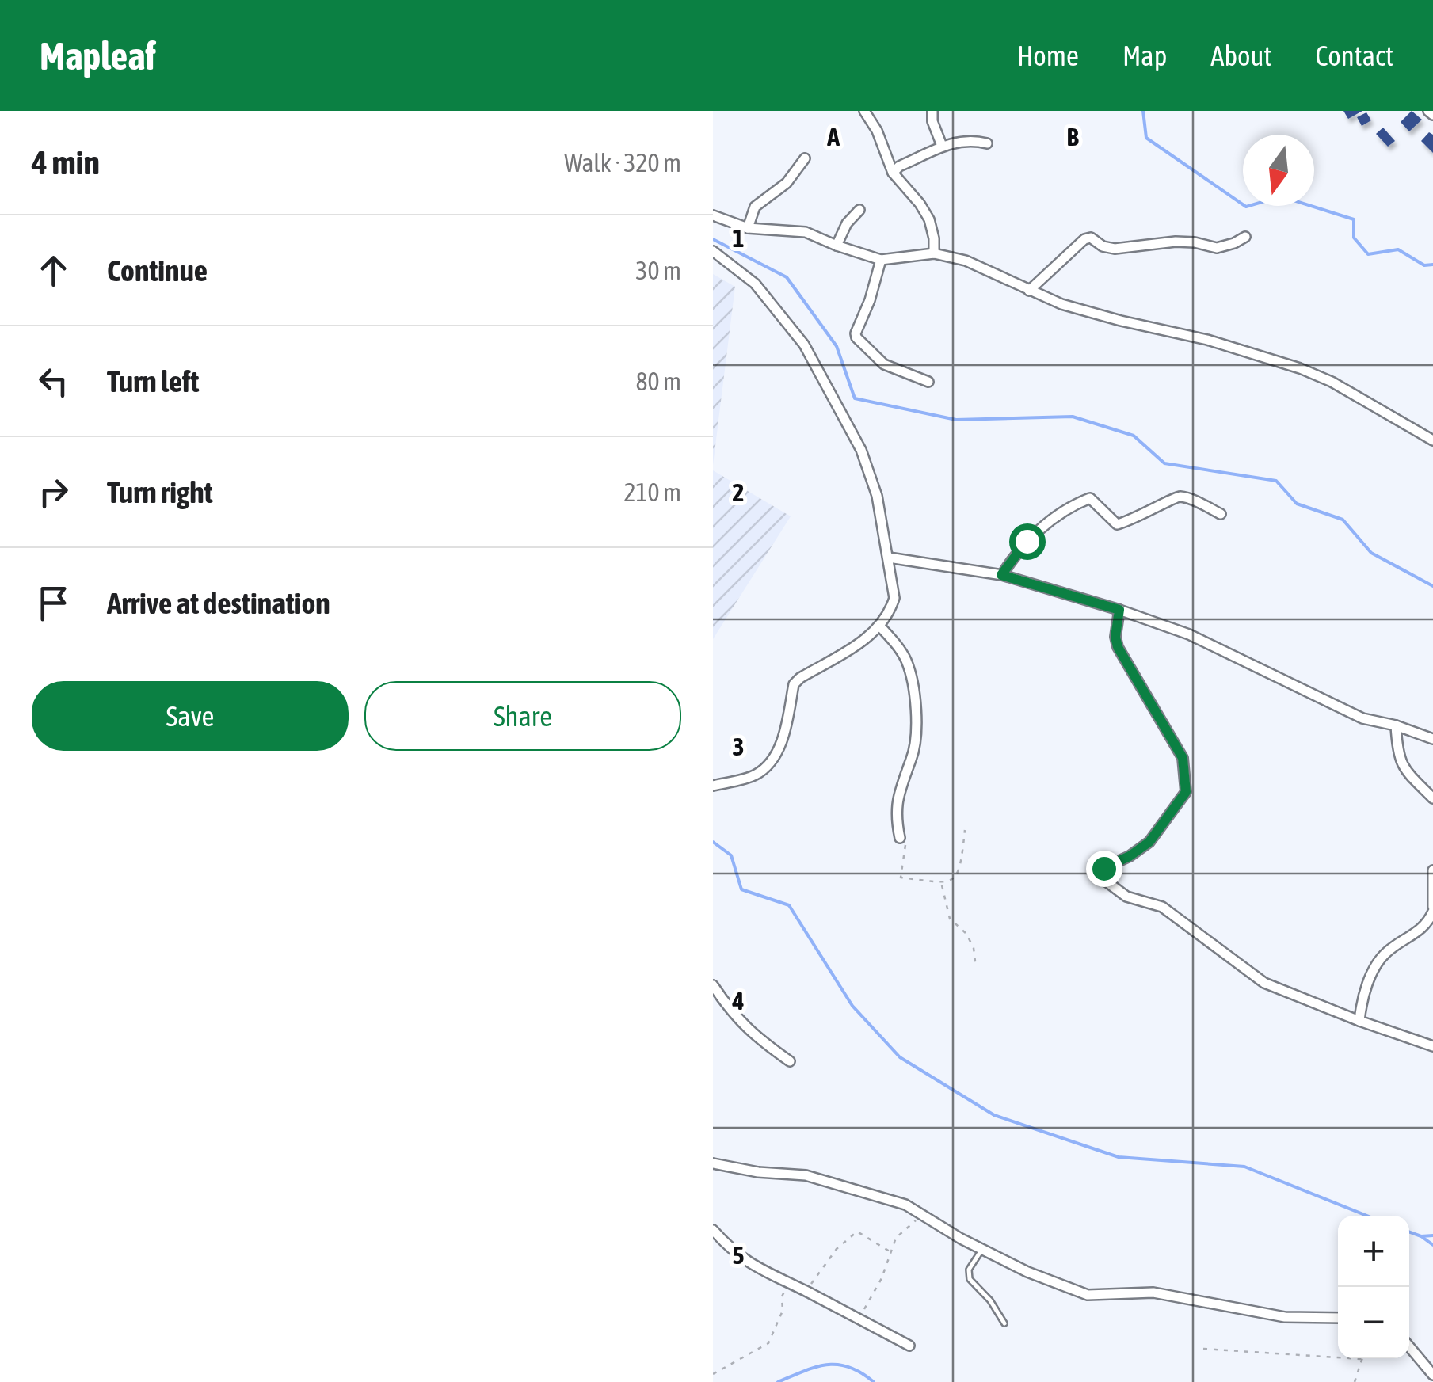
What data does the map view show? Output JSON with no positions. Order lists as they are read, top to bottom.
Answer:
{
  "north": "bottom",
  "page": {
    "header": "Mapleaf",
    "nav": [
      "Home",
      "Map",
      "About",
      "Contact"
    ],
    "heading": ["4 min", "Walk · 320 m"],
    "list": [
      ["Continue", "30 m"],
      ["Turn left", "80 m"],
      ["Turn right", "210 m"],
      "Arrive at destination"
    ],
    "buttons": ["Save", "Share"],
    "map_buttons": ["+", "−"]
  },
  "grid": {
    "columns": ["A", "B"],
    "rows": [
      "1",
      "2",
      "3",
      "4",
      "5"
    ]
  }
}
